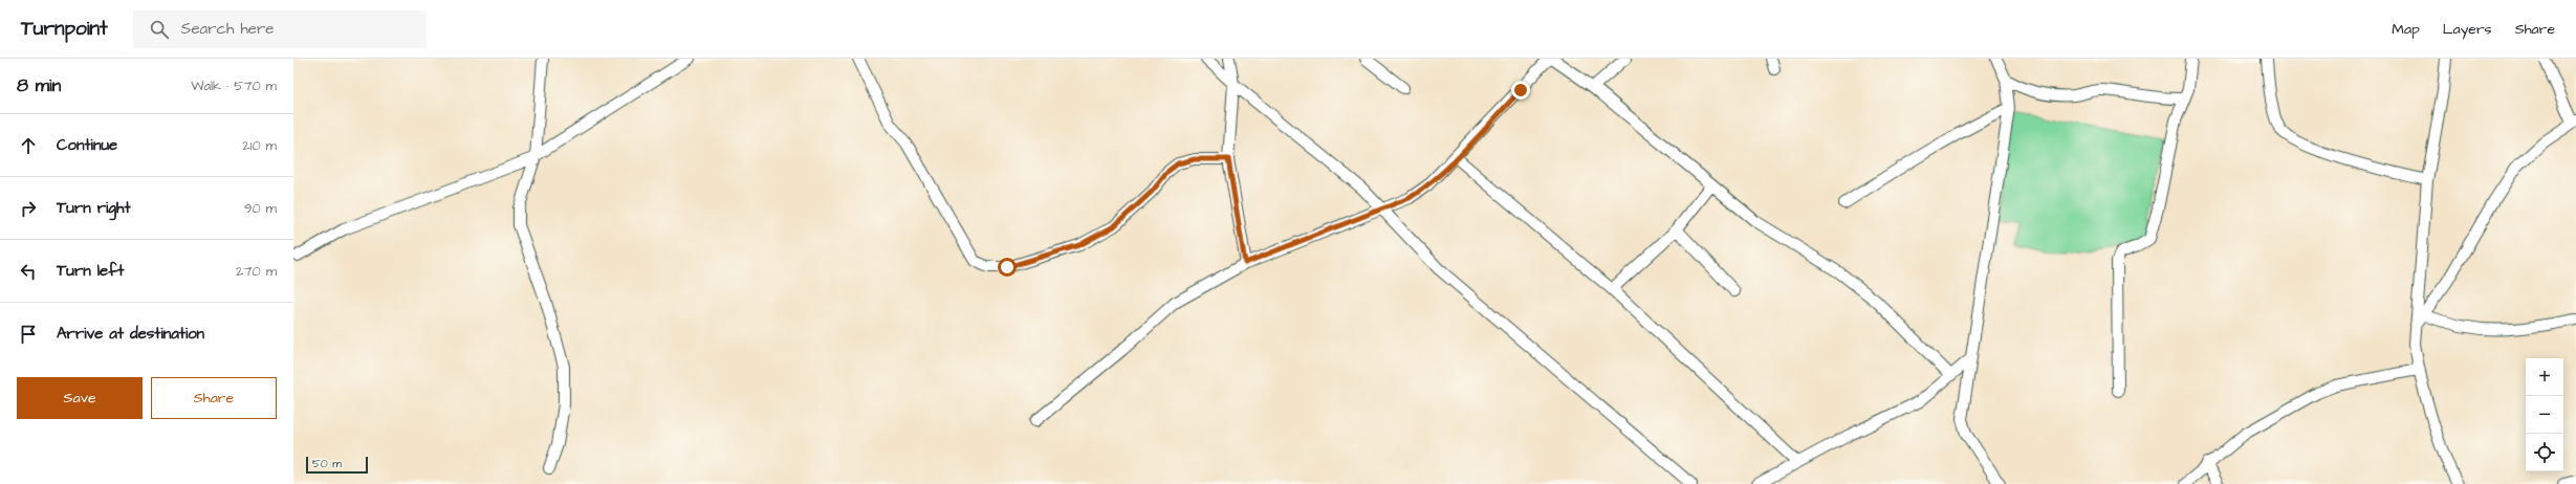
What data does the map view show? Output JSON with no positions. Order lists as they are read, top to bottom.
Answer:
{
  "scale_bar": "50 m",
  "page": {
    "header": "Turnpoint",
    "search": "Search here",
    "nav": ["Map", "Layers", "Share"],
    "heading": ["8 min", "Walk · 570 m"],
    "list": [
      ["Continue", "210 m"],
      ["Turn right", "90 m"],
      ["Turn left", "270 m"],
      "Arrive at destination"
    ],
    "map_buttons": ["+", "−"],
    "buttons": ["Save", "Share"],
    "scale": "50 m"
  }
}
